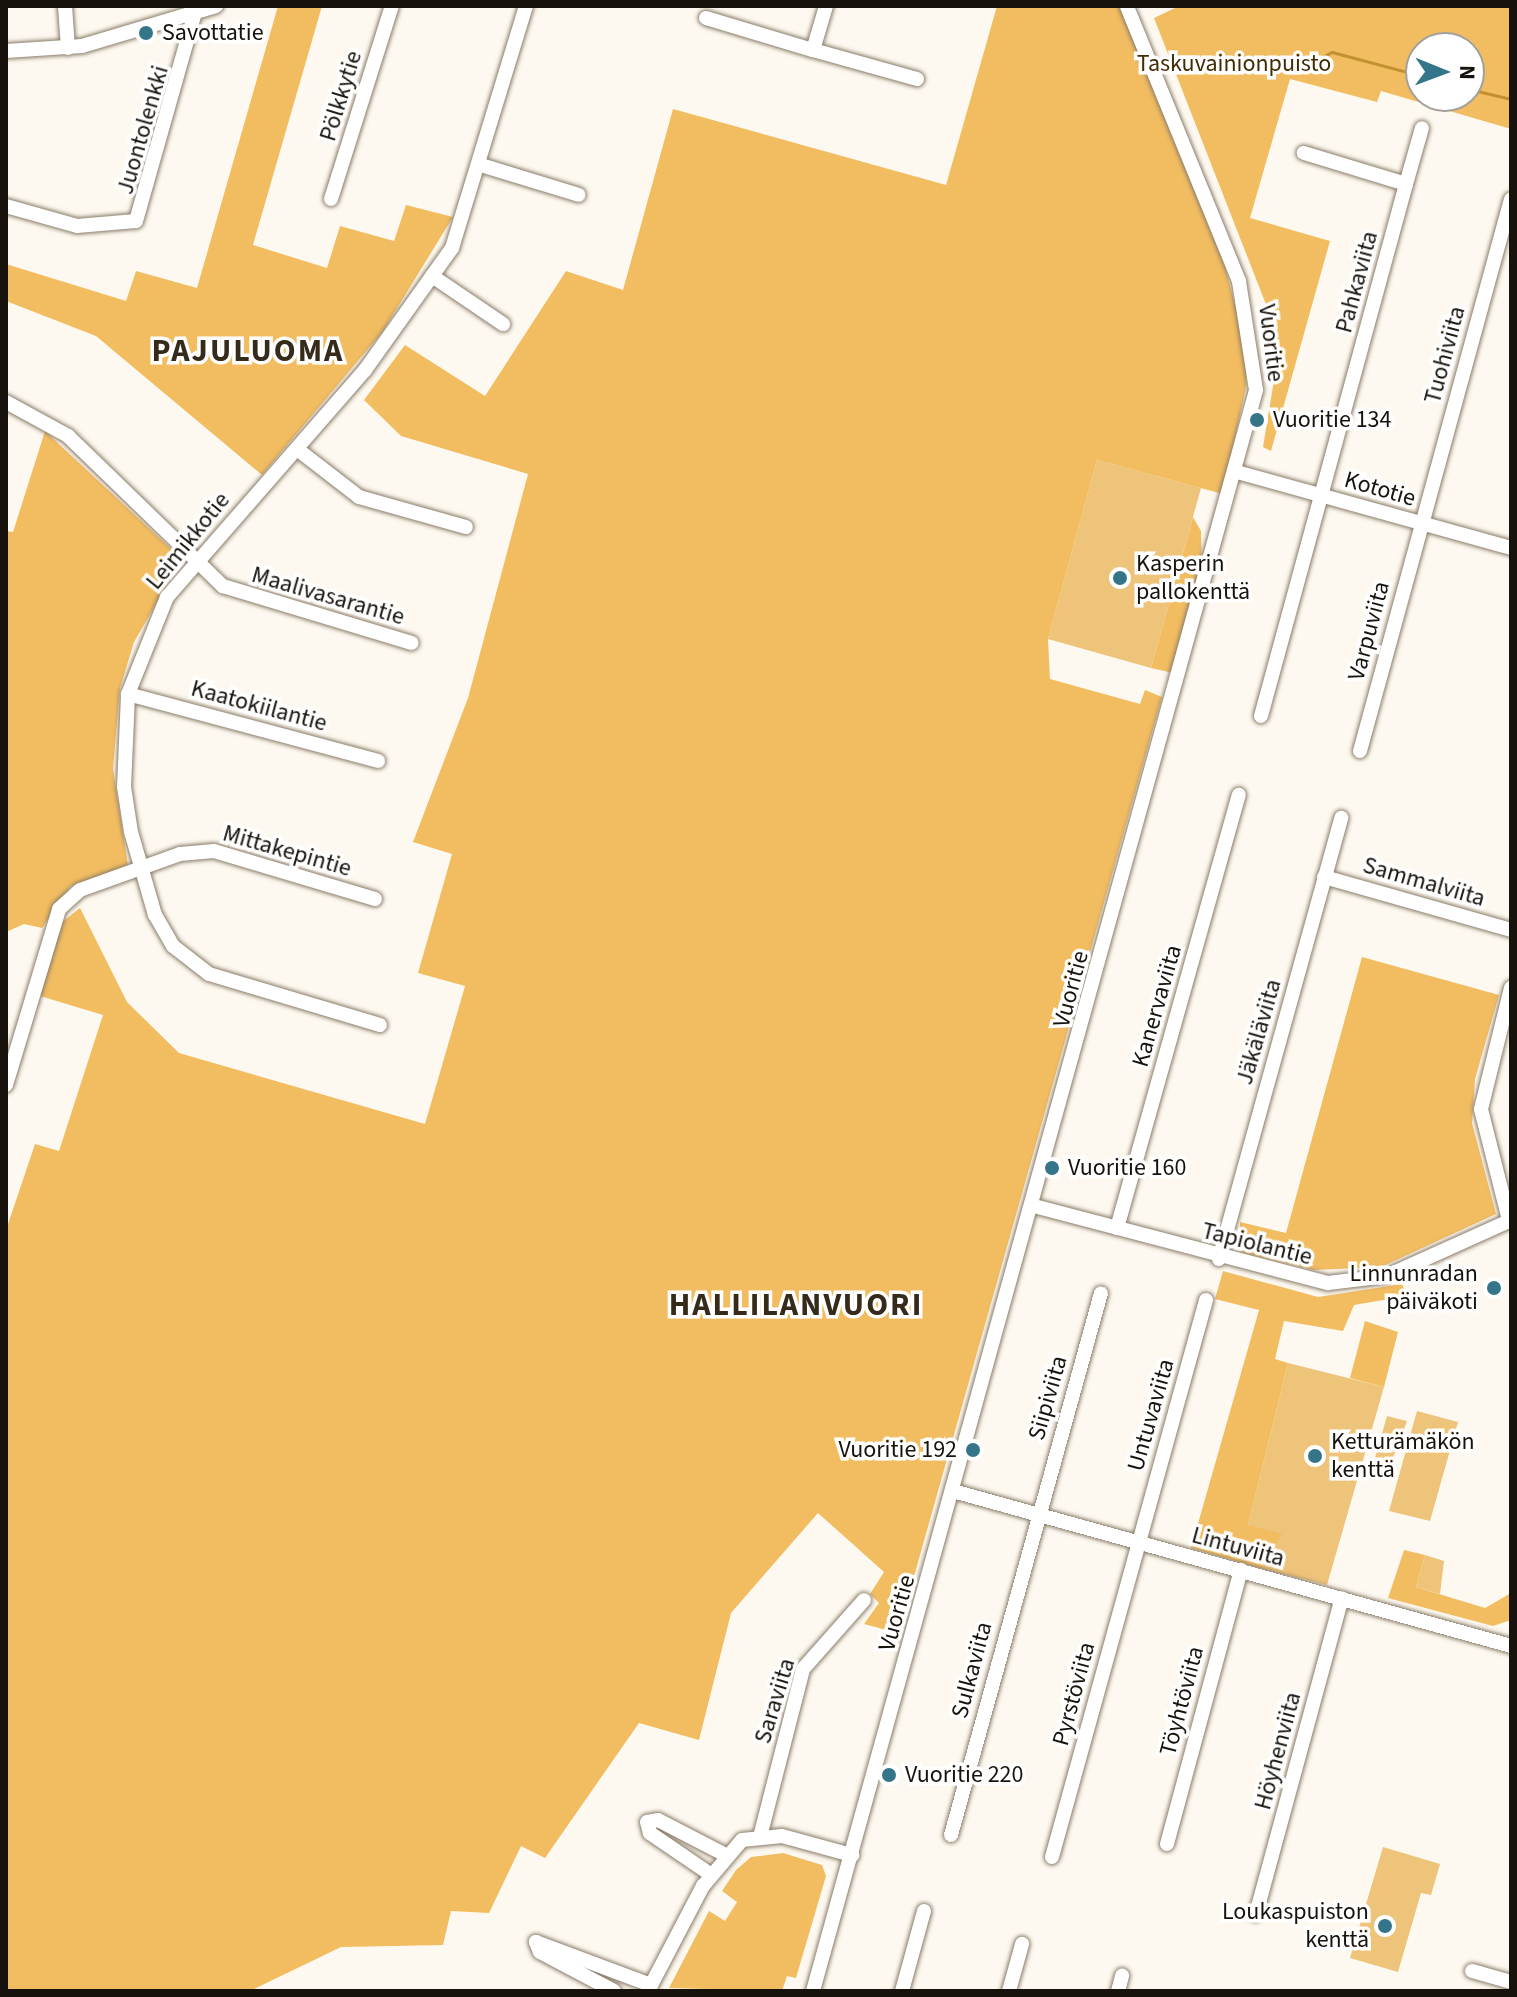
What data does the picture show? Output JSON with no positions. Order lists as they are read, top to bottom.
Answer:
{
  "streets": {
    "street": [
      "Pölkkytie",
      "Juontolenkki",
      "Pahkaviita",
      "Vuoritie",
      "Tuohiviita",
      "Kototie",
      "Leimikkotie",
      "Maalivasarantie",
      "Varpuviita",
      "Kaatokiilantie",
      "Mittakepintie",
      "Sammalviita",
      "Kanervaviita",
      "Jäkäläviita",
      "Tapiolantie",
      "Siipiviita",
      "Untuvaviita",
      "Lintuviita",
      "Sulkaviita",
      "Pyrstöviita",
      "Saraviita",
      "Töyhtöviita",
      "Höyhenviita"
    ]
  },
  "crossings": [
    ["Pahkaviita", "Kototie"],
    ["Vuoritie", "Kototie"],
    ["Vuoritie", "Tapiolantie"],
    ["Vuoritie", "Lintuviita"],
    ["Tuohiviita", "Kototie"],
    ["Tuohiviita", "Varpuviita"],
    ["Kototie", "Varpuviita"],
    ["Leimikkotie", "Maalivasarantie"],
    ["Leimikkotie", "Kaatokiilantie"],
    ["Leimikkotie", "Mittakepintie"],
    ["Sammalviita", "Jäkäläviita"],
    ["Kanervaviita", "Tapiolantie"],
    ["Jäkäläviita", "Tapiolantie"],
    ["Siipiviita", "Lintuviita"],
    ["Siipiviita", "Sulkaviita"],
    ["Untuvaviita", "Lintuviita"],
    ["Untuvaviita", "Pyrstöviita"],
    ["Lintuviita", "Sulkaviita"],
    ["Lintuviita", "Pyrstöviita"],
    ["Lintuviita", "Töyhtöviita"],
    ["Lintuviita", "Höyhenviita"]
  ],
  "districts": ["PAJULUOMA", "HALLILANVUORI"],
  "parks": ["Taskuvainionpuisto"],
  "places": [
    "Savottatie",
    "Vuoritie 134",
    "Kasperin pallokenttä",
    "Vuoritie 160",
    "Linnunradan päiväkoti",
    "Vuoritie 192",
    "Ketturämäkön kenttä",
    "Vuoritie 220",
    "Loukaspuiston kenttä"
  ],
  "north": "right"
}
